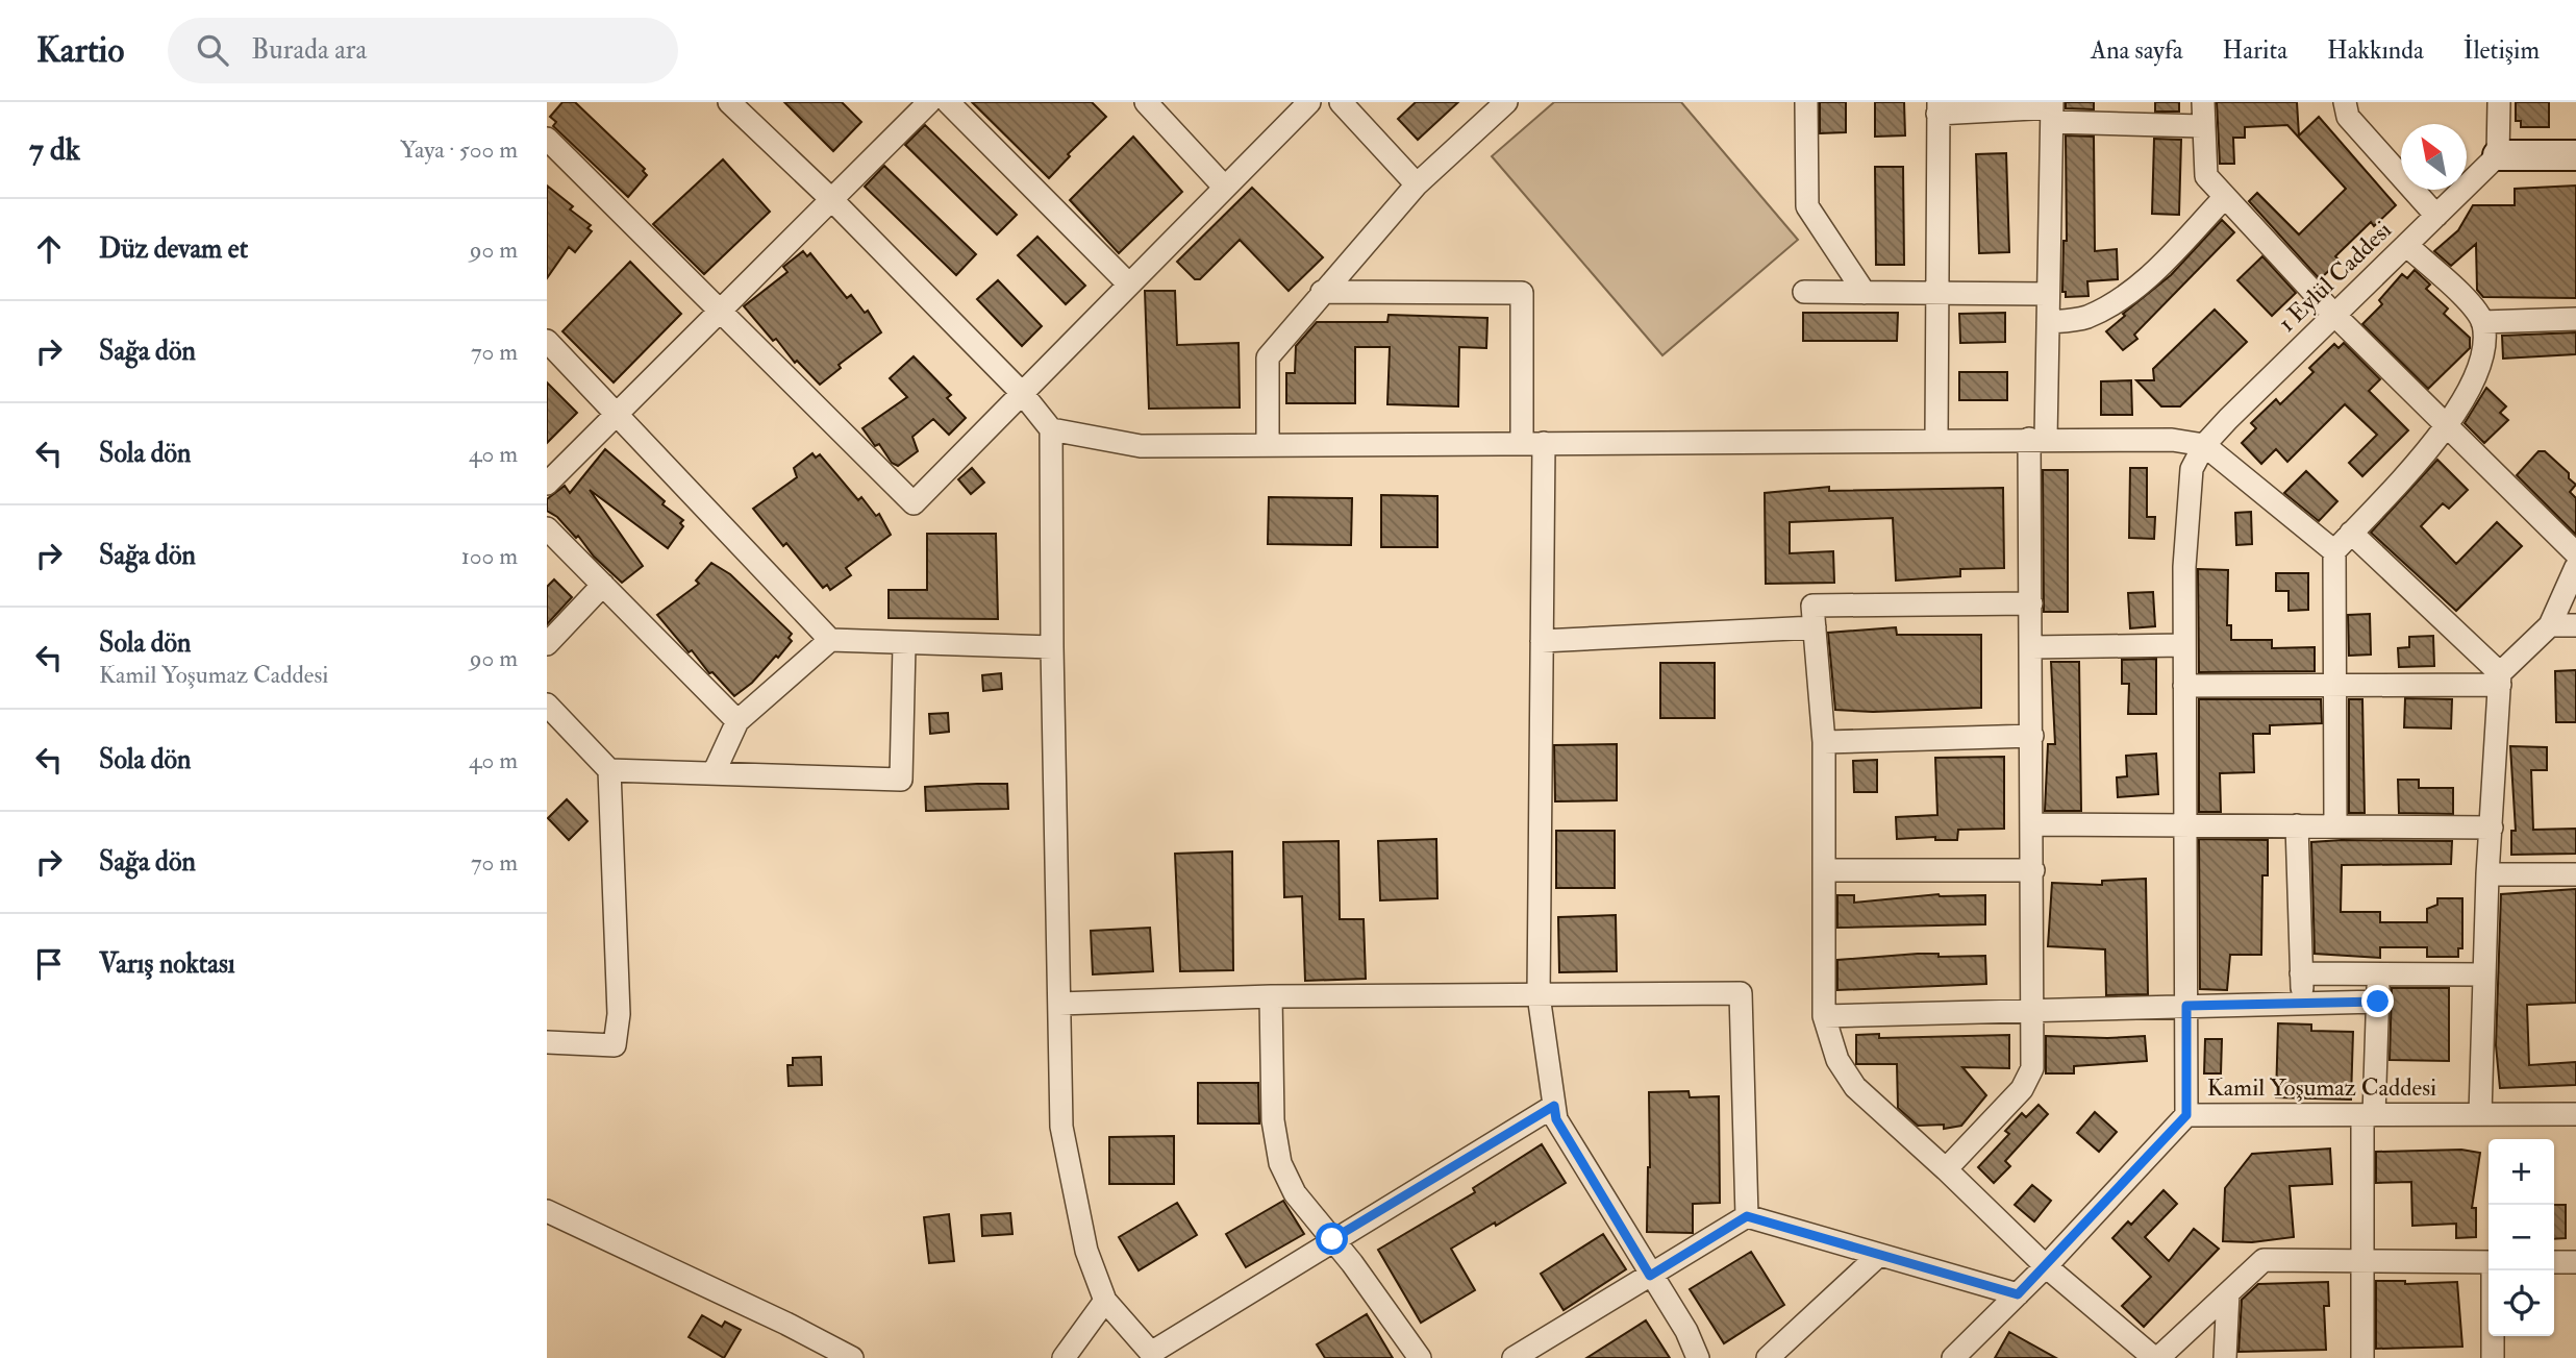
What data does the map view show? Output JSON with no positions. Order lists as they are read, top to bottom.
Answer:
{
  "streets": {
    "street": ["1 Eylül Caddesi", "Kamil Yoşumaz Caddesi"]
  },
  "north": "top left",
  "page": {
    "header": "Kartio",
    "search": "Burada ara",
    "nav": [
      "Ana sayfa",
      "Harita",
      "Hakkında",
      "İletişim"
    ],
    "heading": ["7 dk", "Yaya · 500 m"],
    "list": [
      ["Düz devam et", "90 m"],
      ["Sağa dön", "70 m"],
      ["Sola dön", "40 m"],
      ["Sağa dön", "100 m"],
      ["Sola dön", "Kamil Yoşumaz Caddesi", "90 m"],
      ["Sola dön", "40 m"],
      ["Sağa dön", "70 m"],
      "Varış noktası"
    ],
    "map_buttons": ["+", "−"]
  }
}
